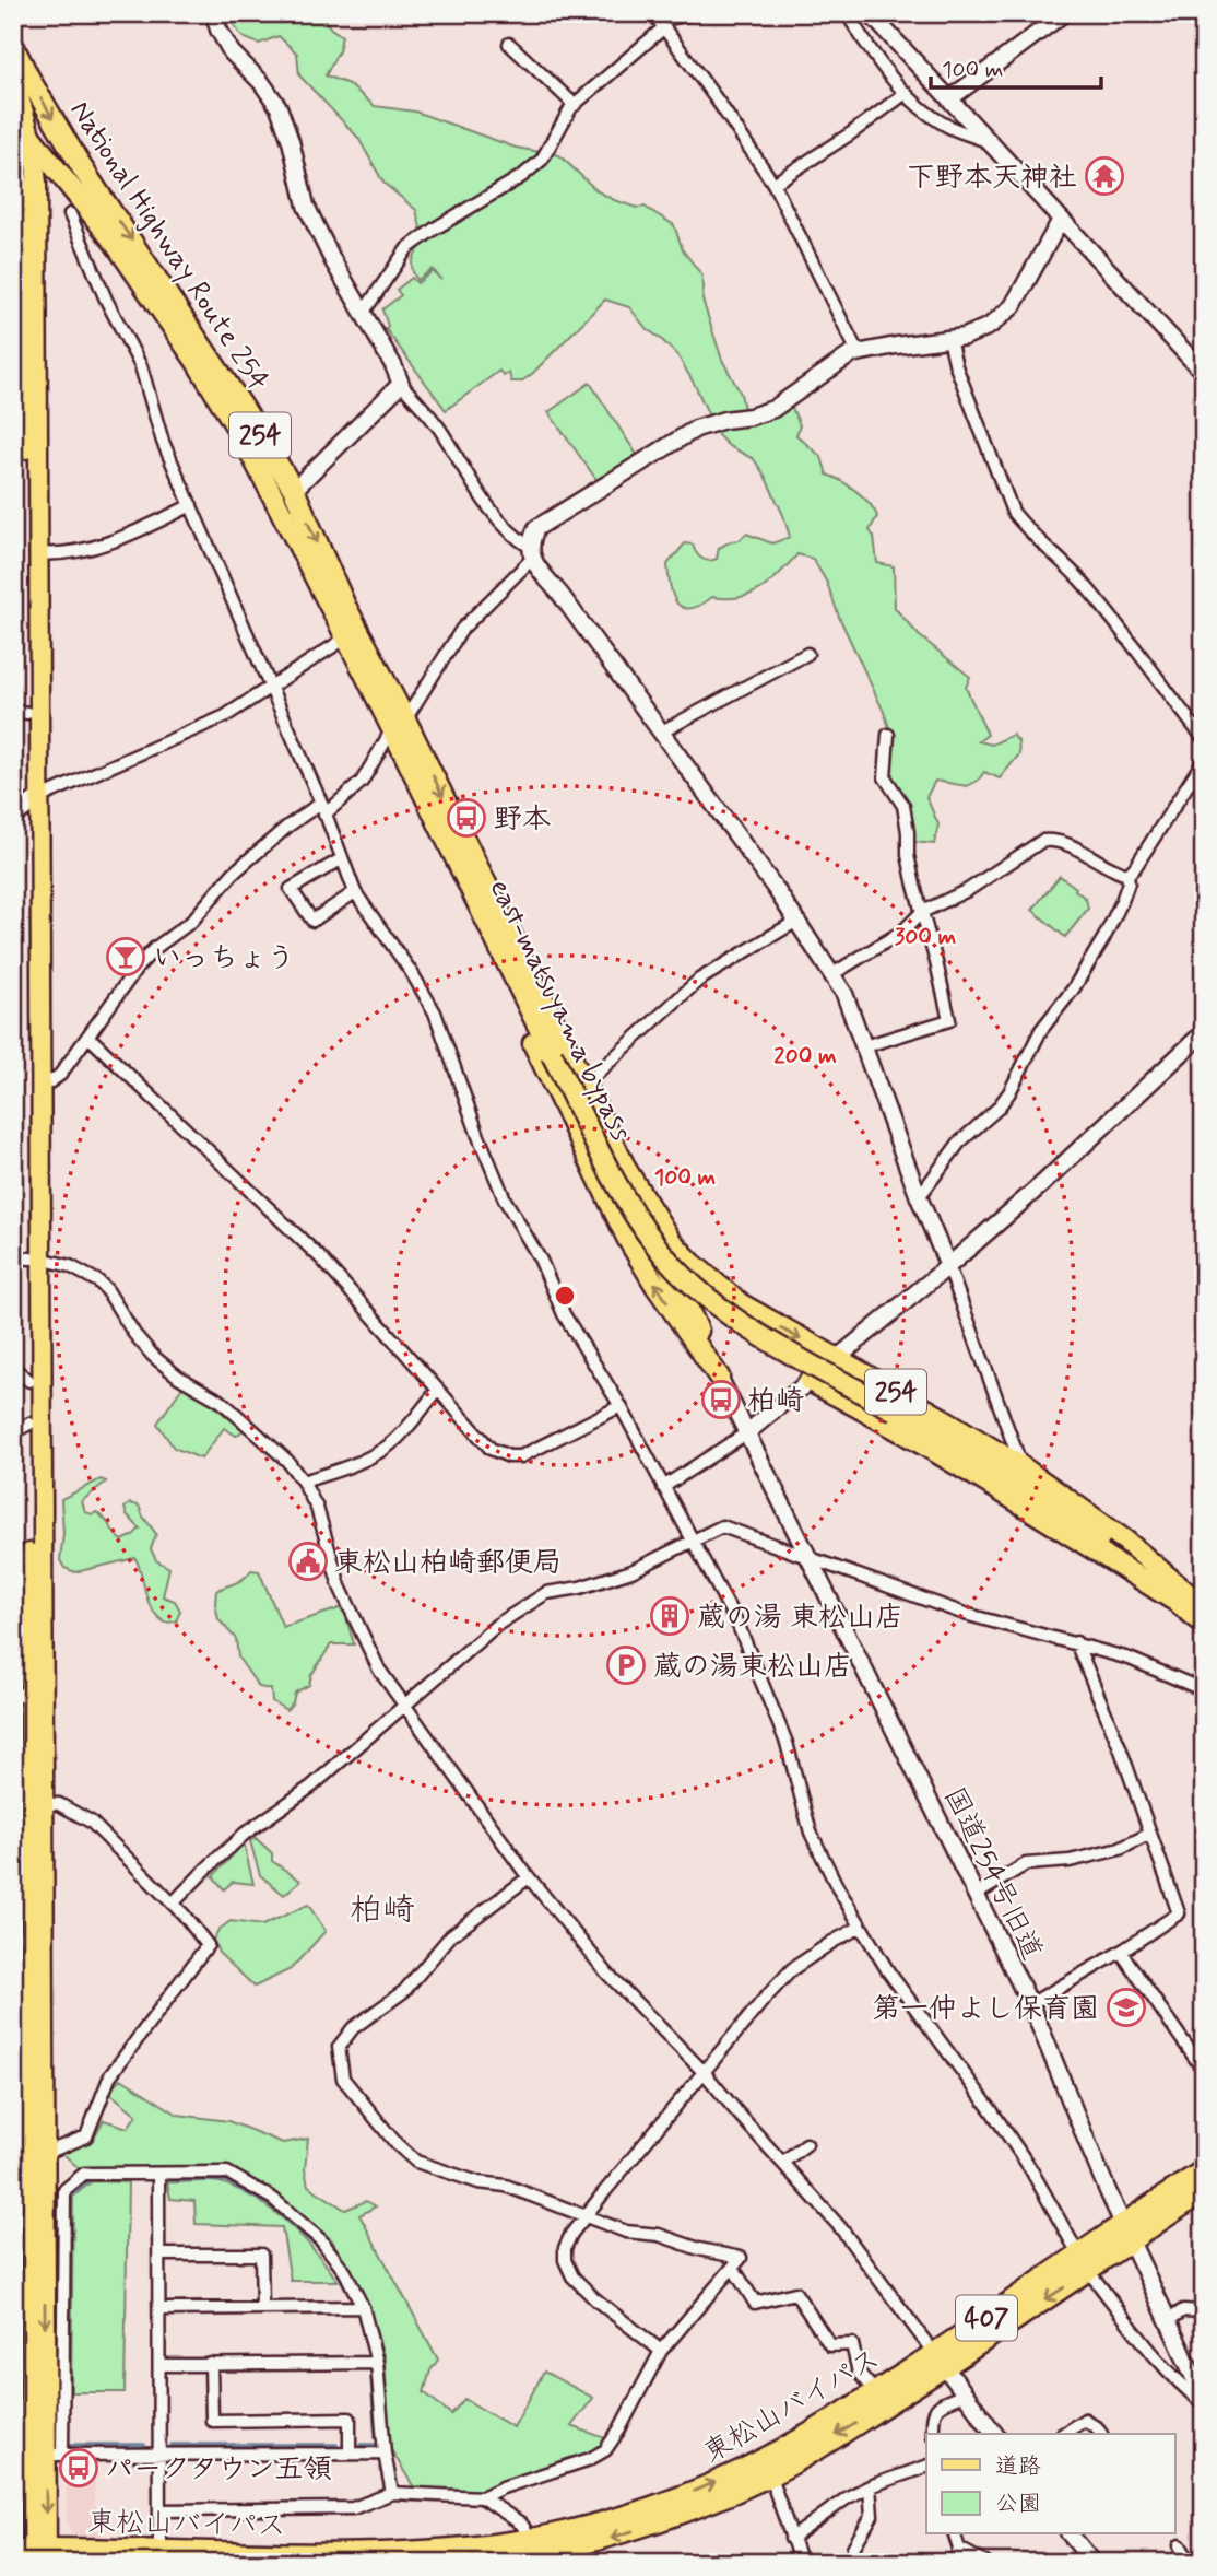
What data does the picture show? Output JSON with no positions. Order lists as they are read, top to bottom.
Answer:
{
  "streets": {
    "highway": [
      "National Highway Route 254",
      "254",
      "east-matsuyama bypass",
      "407",
      "東松山バイパス"
    ],
    "street": ["国道254号旧道"]
  },
  "crossings": [
    ["National Highway Route 254", "east-matsuyama bypass"],
    ["国道254号旧道", "東松山バイパス"]
  ],
  "districts": ["柏崎"],
  "places": {
    "temple": ["下野本天神社"],
    "bus stop": ["野本", "柏崎", "パークタウン五領"],
    "bar": ["いっちょう"],
    "public building": ["東松山柏崎郵便局"],
    "building": ["蔵の湯 東松山店"],
    "parking": ["蔵の湯東松山店"],
    "school or university": ["第一仲よし保育園"]
  },
  "legend": ["道路", "公園"],
  "scale_bar": "100 m",
  "rings": ["300 m", "200 m", "100 m"]
}
